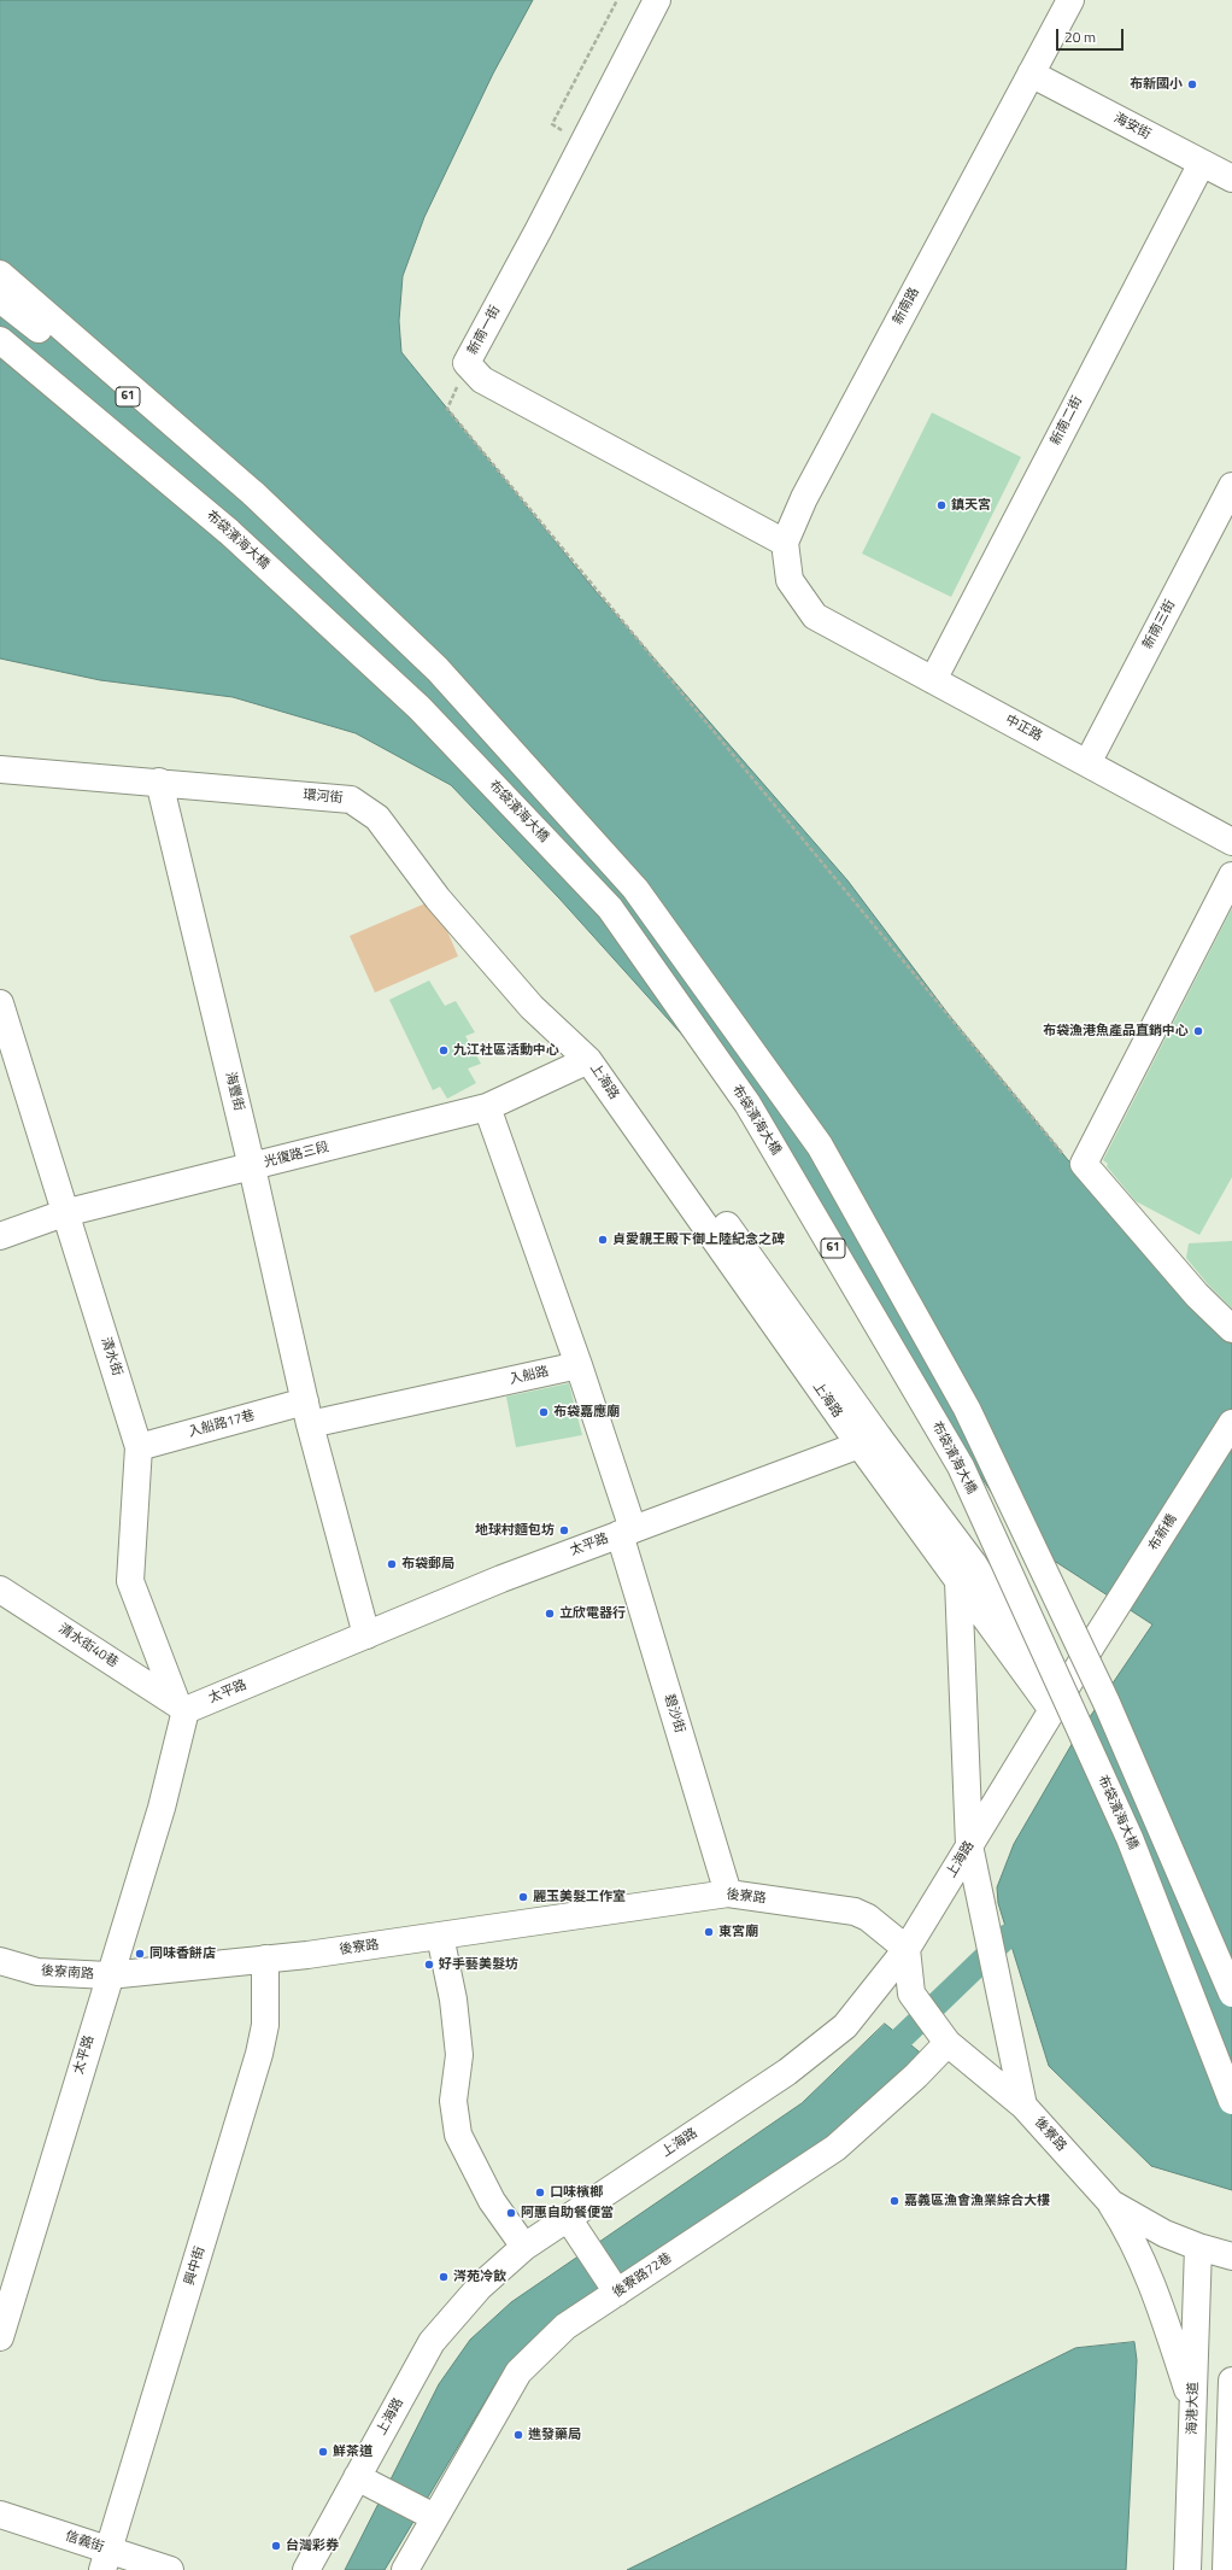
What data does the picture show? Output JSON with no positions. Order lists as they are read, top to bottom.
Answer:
{
  "streets": {
    "main road": [
      "海安街",
      "新南路",
      "新南一街",
      "61",
      "新南二街",
      "布袋濱海大橋",
      "新南三街",
      "中正路",
      "環河街",
      "上海路",
      "海豐街",
      "光復路三段",
      "清水街",
      "入船路",
      "入船路17巷",
      "布新橋",
      "太平路",
      "清水街40巷",
      "碧沙街",
      "後寮路",
      "後寮南路",
      "興中街",
      "後寮路72巷",
      "海港大道",
      "信義街"
    ]
  },
  "crossings": [
    ["海安街", "新南路"],
    ["海安街", "新南二街"],
    ["新南路", "新南一街"],
    ["新南路", "中正路"],
    ["新南一街", "中正路"],
    ["新南二街", "中正路"],
    ["新南三街", "中正路"],
    ["環河街", "上海路"],
    ["環河街", "海豐街"],
    ["環河街", "光復路三段"],
    ["上海路", "光復路三段"],
    ["上海路", "布新橋"],
    ["上海路", "太平路"],
    ["上海路", "後寮路"],
    ["海豐街", "光復路三段"],
    ["海豐街", "入船路"],
    ["海豐街", "入船路17巷"],
    ["光復路三段", "清水街"],
    ["清水街", "入船路17巷"],
    ["清水街", "太平路"],
    ["清水街", "清水街40巷"],
    ["入船路", "入船路17巷"],
    ["太平路", "清水街40巷"],
    ["太平路", "碧沙街"],
    ["太平路", "後寮路"],
    ["太平路", "後寮南路"],
    ["碧沙街", "後寮路"],
    ["後寮路", "後寮南路"],
    ["後寮路", "興中街"],
    ["後寮路", "後寮路72巷"],
    ["後寮路", "海港大道"],
    ["興中街", "信義街"]
  ],
  "places": [
    "布新國小",
    "鎮天宮",
    "布袋漁港魚產品直銷中心",
    "九江社區活動中心",
    "貞愛親王殿下御上陸紀念之碑",
    "布袋嘉應廟",
    "地球村麵包坊",
    "布袋郵局",
    "立欣電器行",
    "麗玉美髮工作室",
    "東宮廟",
    "同味香餅店",
    "好手藝美髮坊",
    "口味檳榔",
    "嘉義區漁會漁業綜合大樓",
    "阿惠自助餐便當",
    "涔苑冷飲",
    "進發藥局",
    "鮮茶道",
    "台灣彩券"
  ],
  "scale_bar": "20 m"
}
